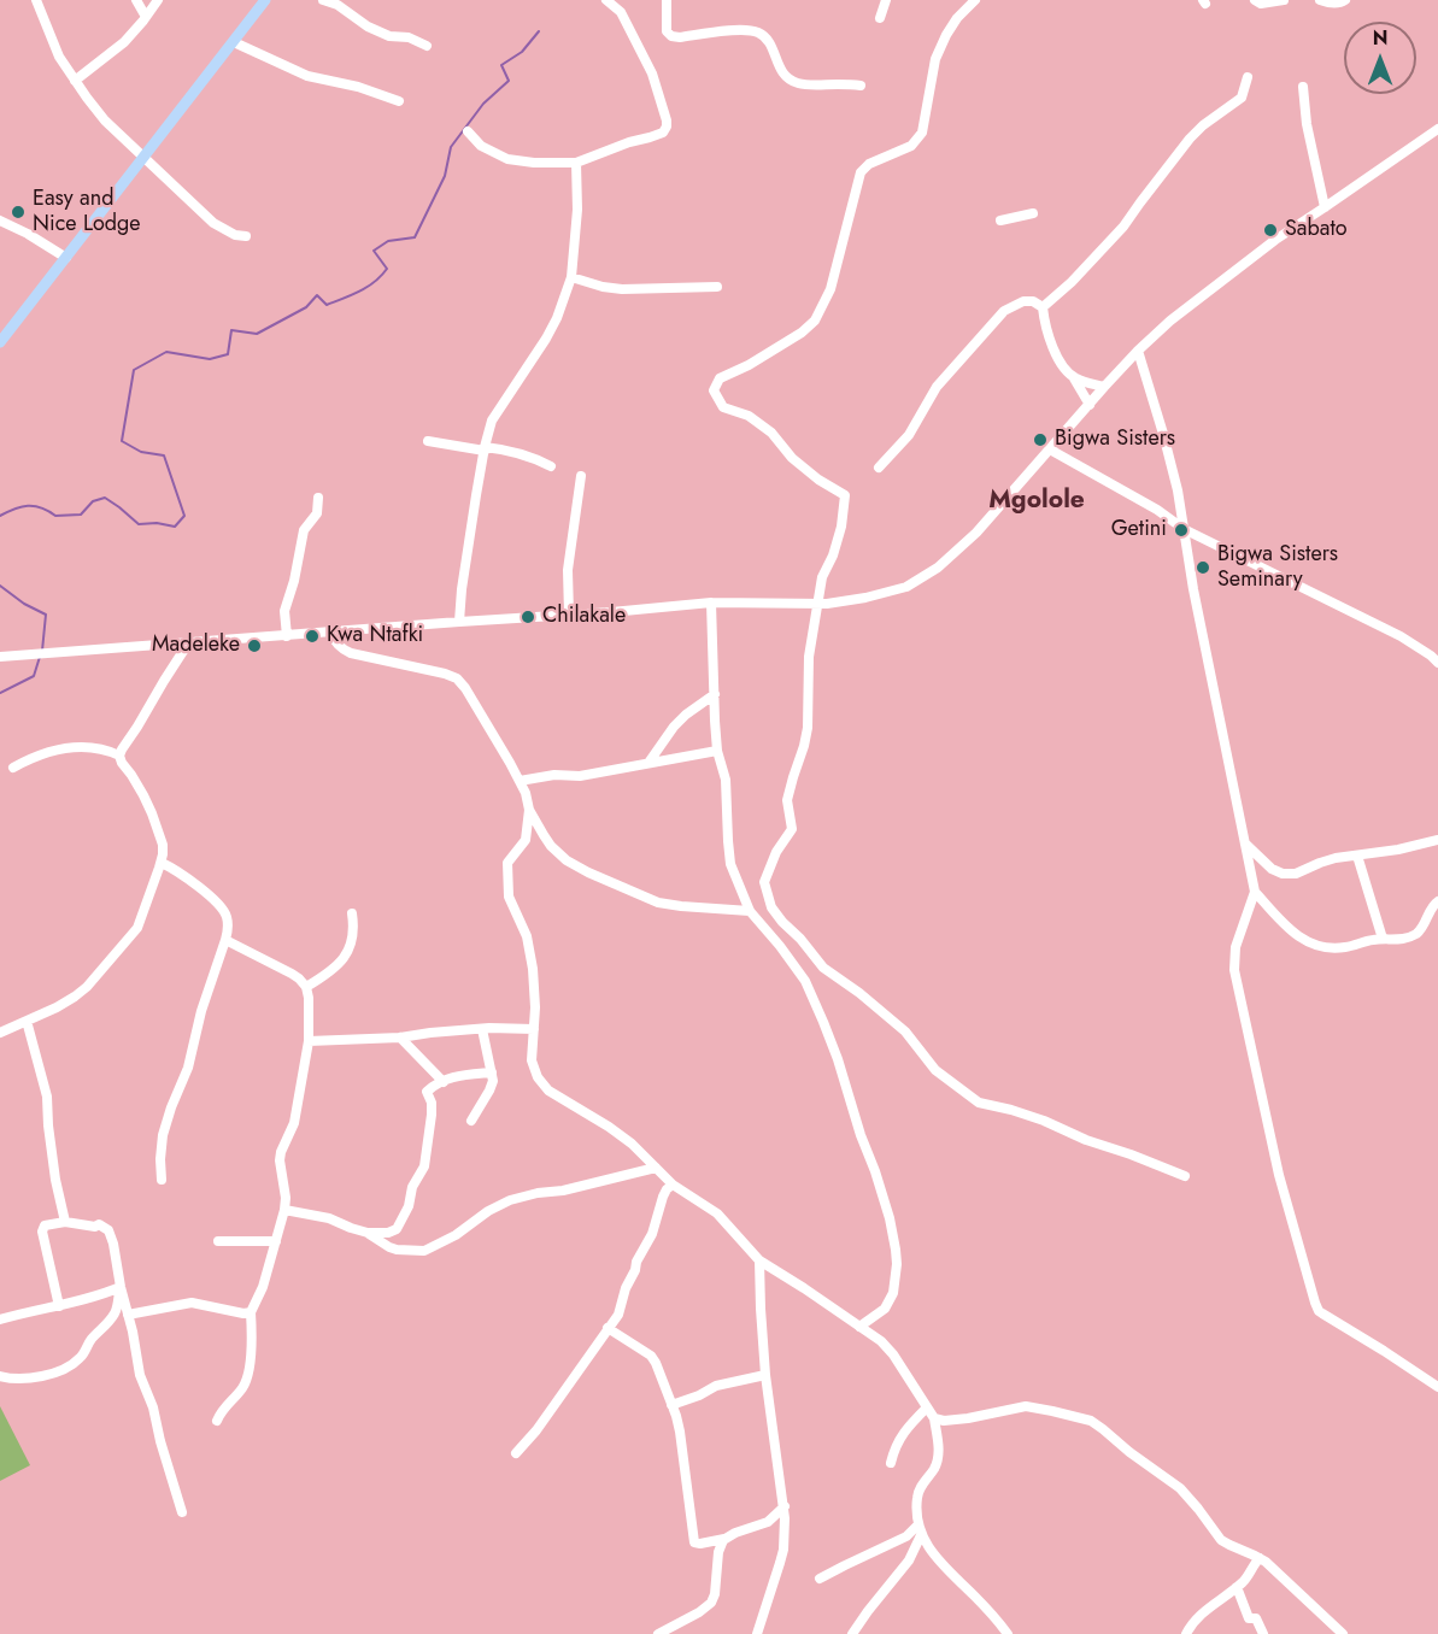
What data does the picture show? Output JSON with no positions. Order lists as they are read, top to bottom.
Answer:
{
  "districts": ["Mgolole"],
  "places": [
    "Easy and Nice Lodge",
    "Sabato",
    "Bigwa Sisters",
    "Getini",
    "Bigwa Sisters Seminary",
    "Chilakale",
    "Kwa Ntafki",
    "Madeleke"
  ],
  "north": "top"
}
